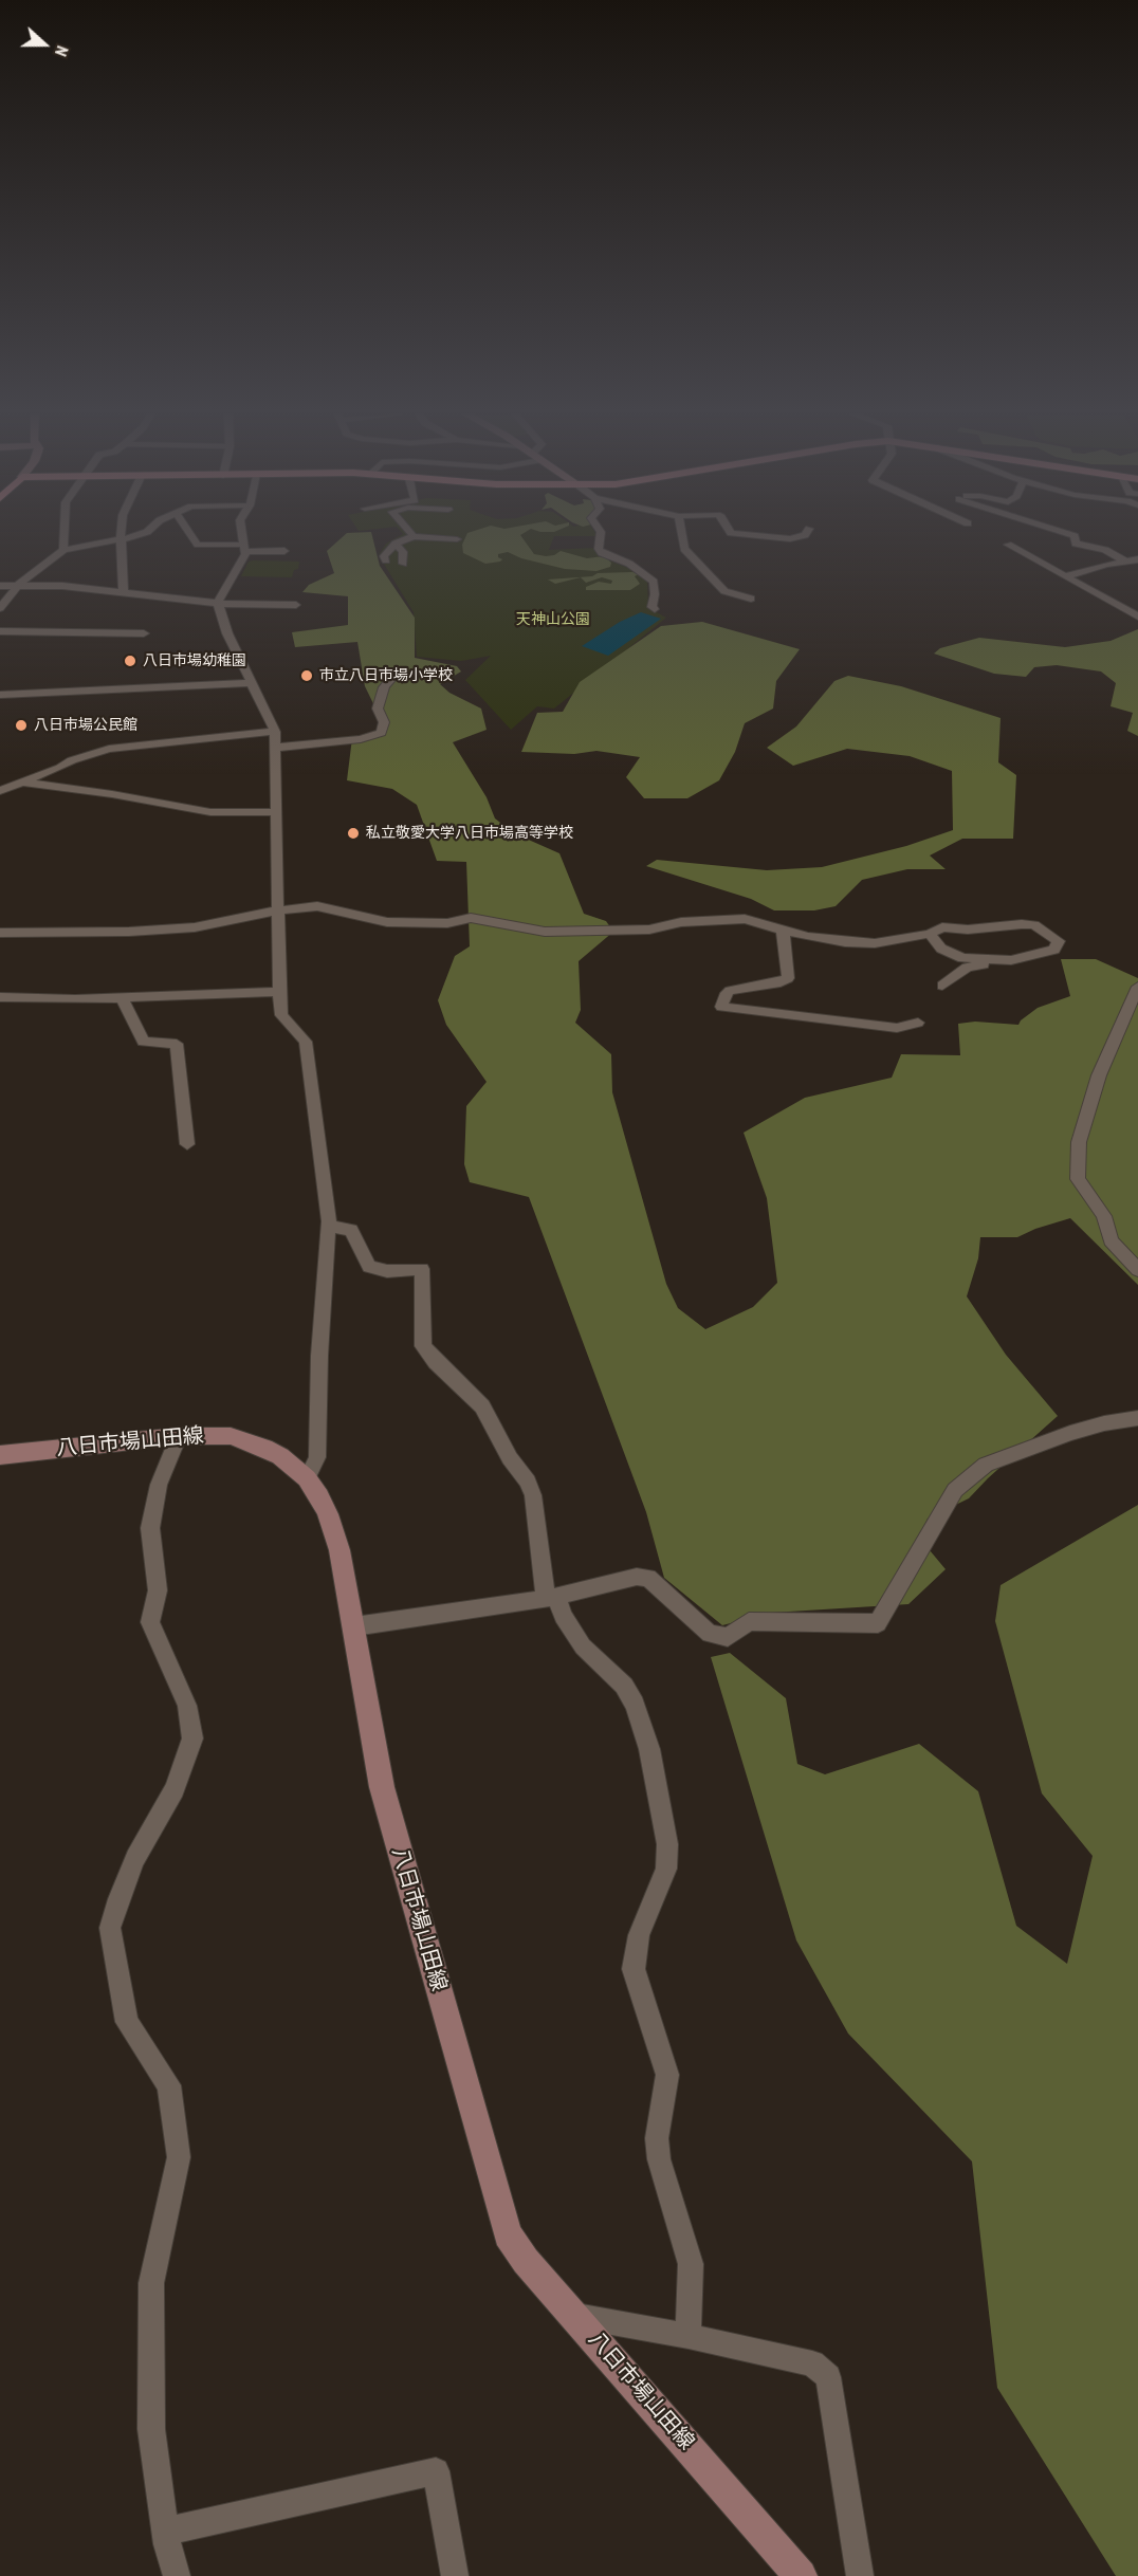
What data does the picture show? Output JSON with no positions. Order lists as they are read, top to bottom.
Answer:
{
  "streets": {
    "main road": ["八日市場山田線"]
  },
  "parks": ["天神山公園"],
  "places": [
    "八日市場幼稚園",
    "市立八日市場小学校",
    "八日市場公民館",
    "私立敬愛大学八日市場高等学校"
  ],
  "north": "right"
}
